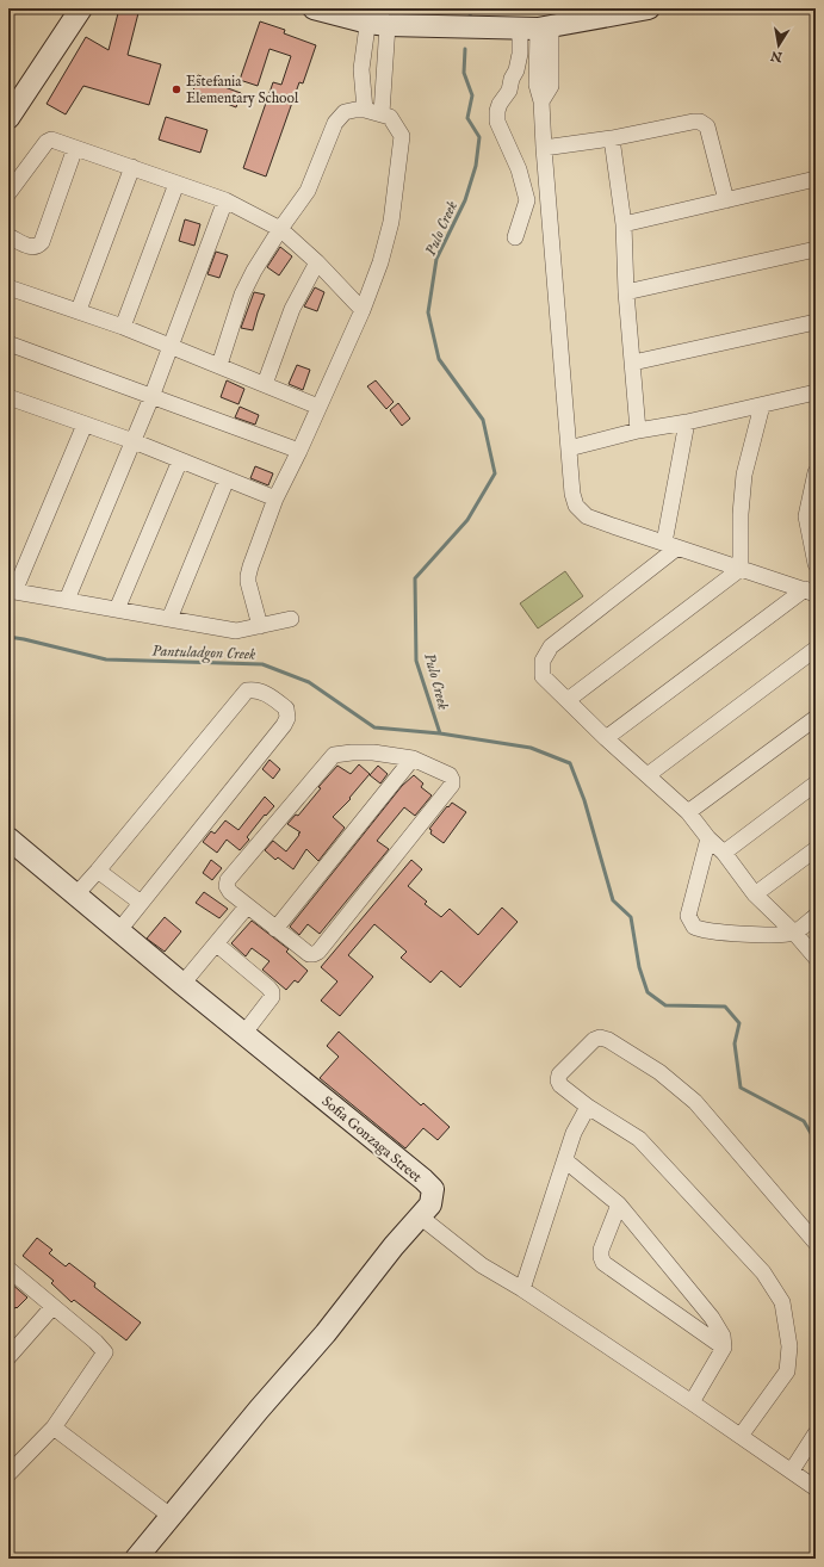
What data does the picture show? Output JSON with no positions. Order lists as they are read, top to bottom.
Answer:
{
  "streets": {
    "street": ["Sofia Gonzaga Street"]
  },
  "water": ["Pulo Creek", "Pantuladgon Creek"],
  "places": ["Estefania Elementary School"],
  "north": "bottom"
}
